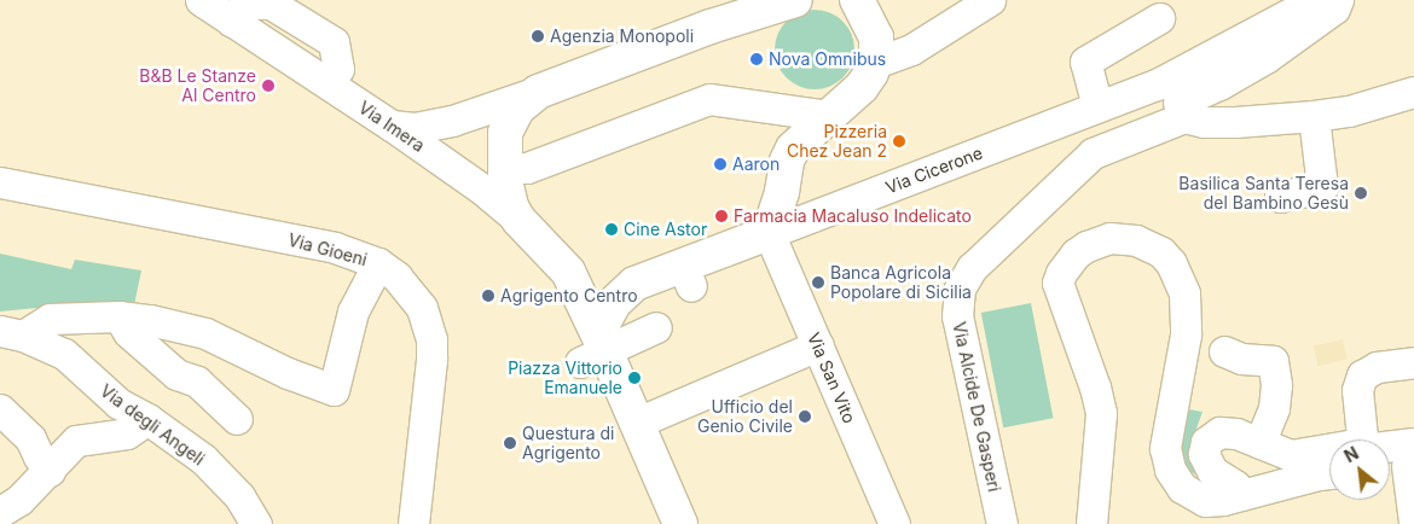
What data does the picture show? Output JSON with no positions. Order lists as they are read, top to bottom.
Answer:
{
  "streets": {
    "main road": ["Via Imera", "Via Cicerone"],
    "street": [
      "Via Gioeni",
      "Via San Vito",
      "Via Alcide De Gasperi",
      "Via degli Angeli"
    ]
  },
  "crossings": [
    ["Via Cicerone", "Via San Vito"],
    ["Via Cicerone", "Via Alcide De Gasperi"]
  ],
  "places": [
    "Agenzia Monopoli",
    "Nova Omnibus",
    "B&B Le Stanze Al Centro",
    "Pizzeria Chez Jean 2",
    "Aaron",
    "Basilica Santa Teresa del Bambino Gesù",
    "Farmacia Macaluso Indelicato",
    "Cine Astor",
    "Banca Agricola Popolare di Sicilia",
    "Agrigento Centro",
    "Piazza Vittorio Emanuele",
    "Ufficio del Genio Civile",
    "Questura di Agrigento"
  ],
  "north": "top left"
}
